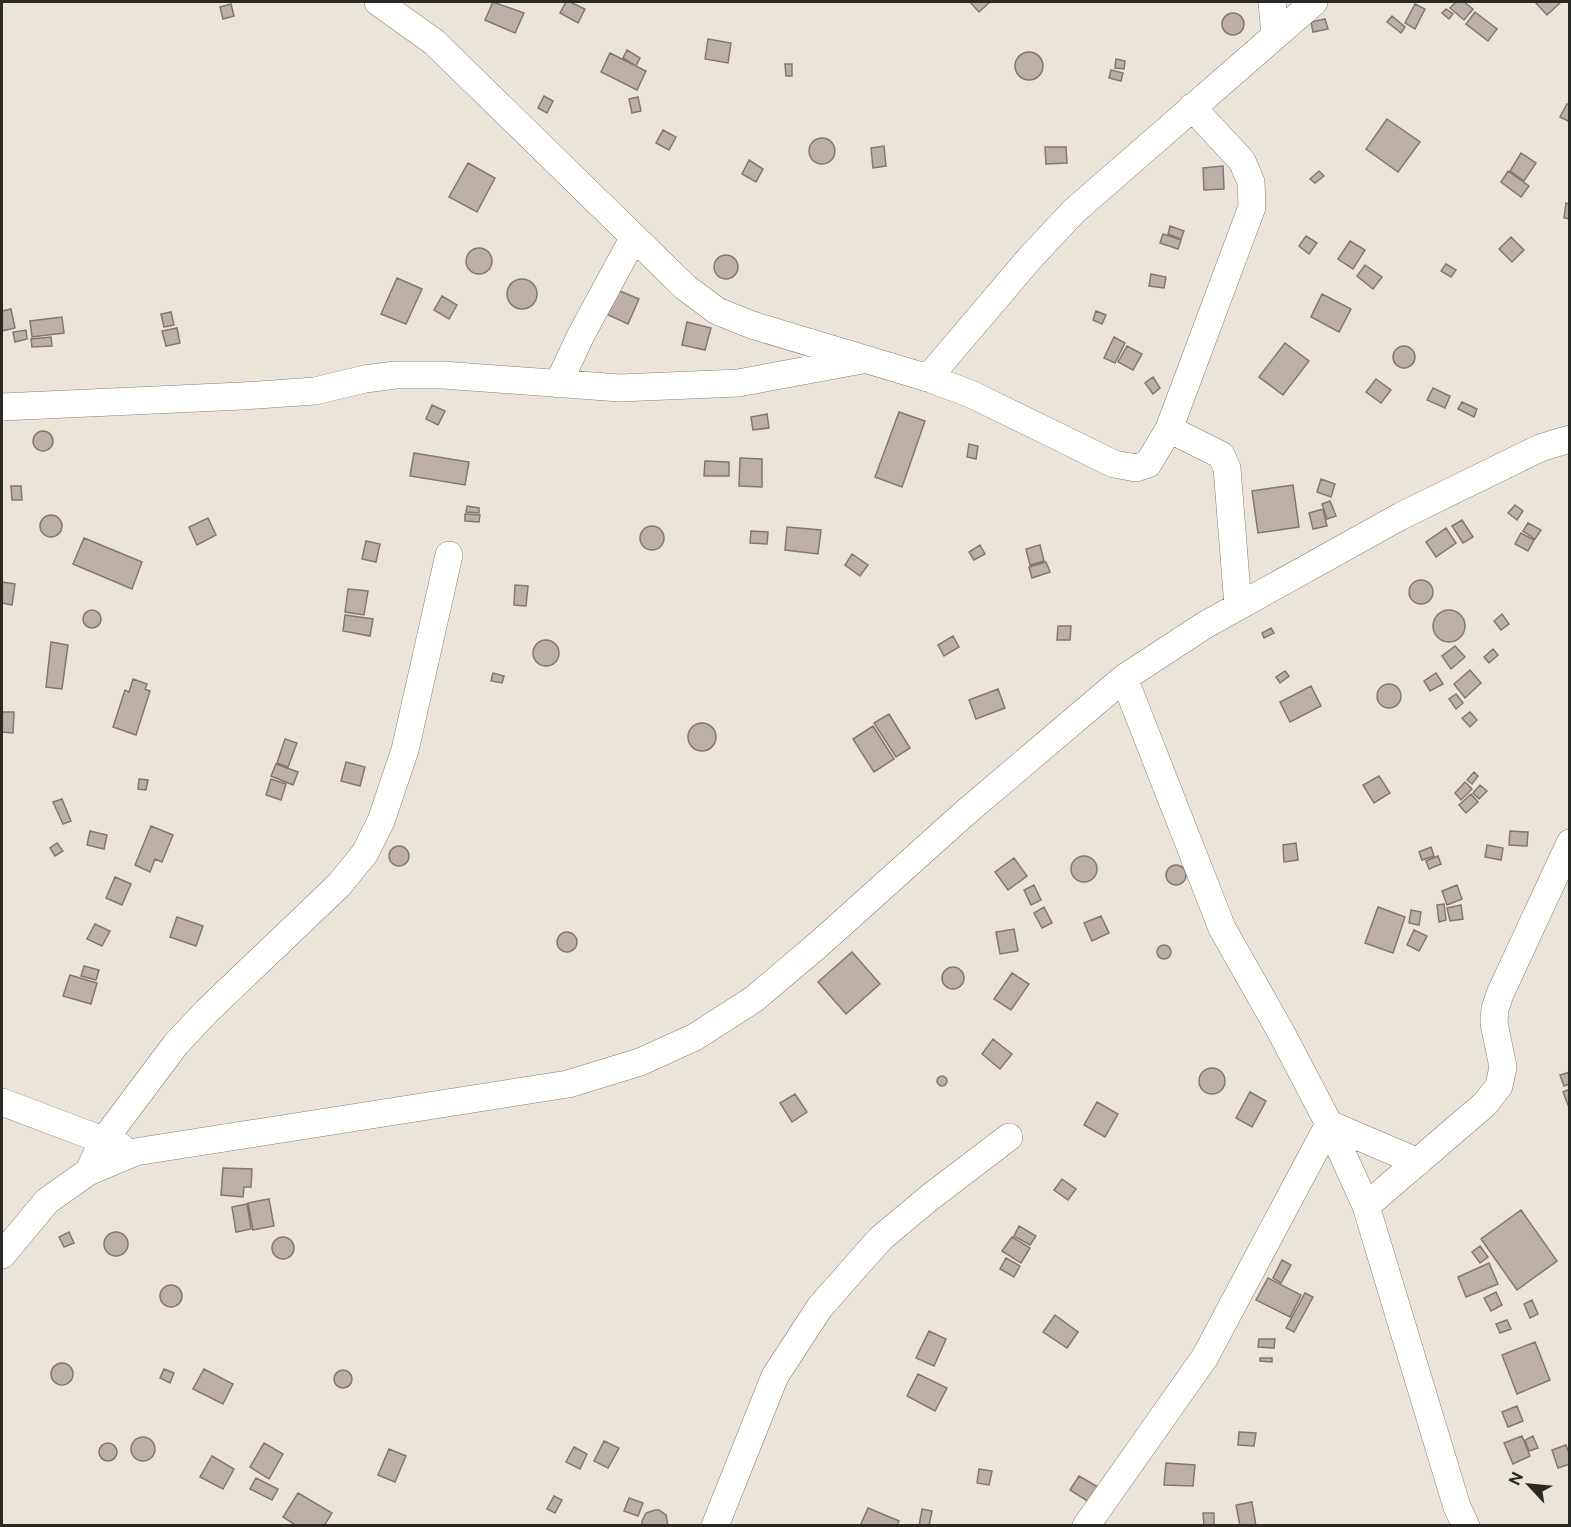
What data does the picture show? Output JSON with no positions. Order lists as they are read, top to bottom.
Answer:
{
  "north": "top left"
}
